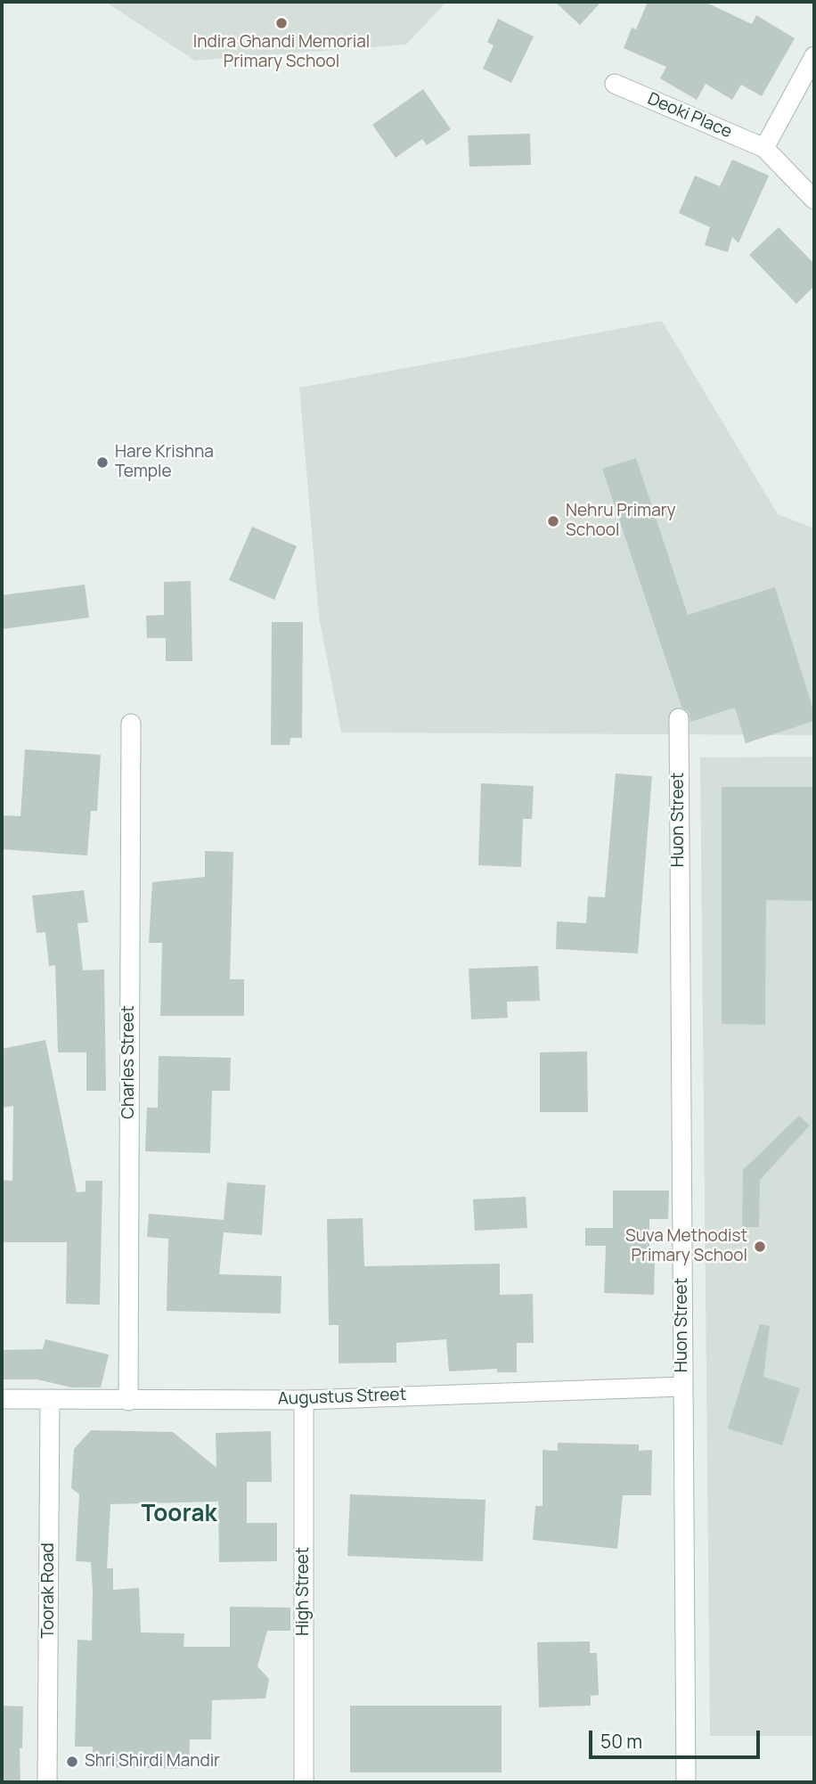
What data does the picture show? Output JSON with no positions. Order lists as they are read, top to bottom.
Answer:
{
  "streets": {
    "street": [
      "Deoki Place",
      "Huon Street",
      "Charles Street",
      "Augustus Street",
      "Toorak Road",
      "High Street"
    ]
  },
  "crossings": [
    ["Huon Street", "Augustus Street"],
    ["Charles Street", "Augustus Street"],
    ["Augustus Street", "Toorak Road"],
    ["Augustus Street", "High Street"]
  ],
  "districts": ["Toorak"],
  "places": [
    "Indira Ghandi Memorial Primary School",
    "Hare Krishna Temple",
    "Nehru Primary School",
    "Suva Methodist Primary School",
    "Shri Shirdi Mandir"
  ],
  "scale_bar": "50 m"
}
